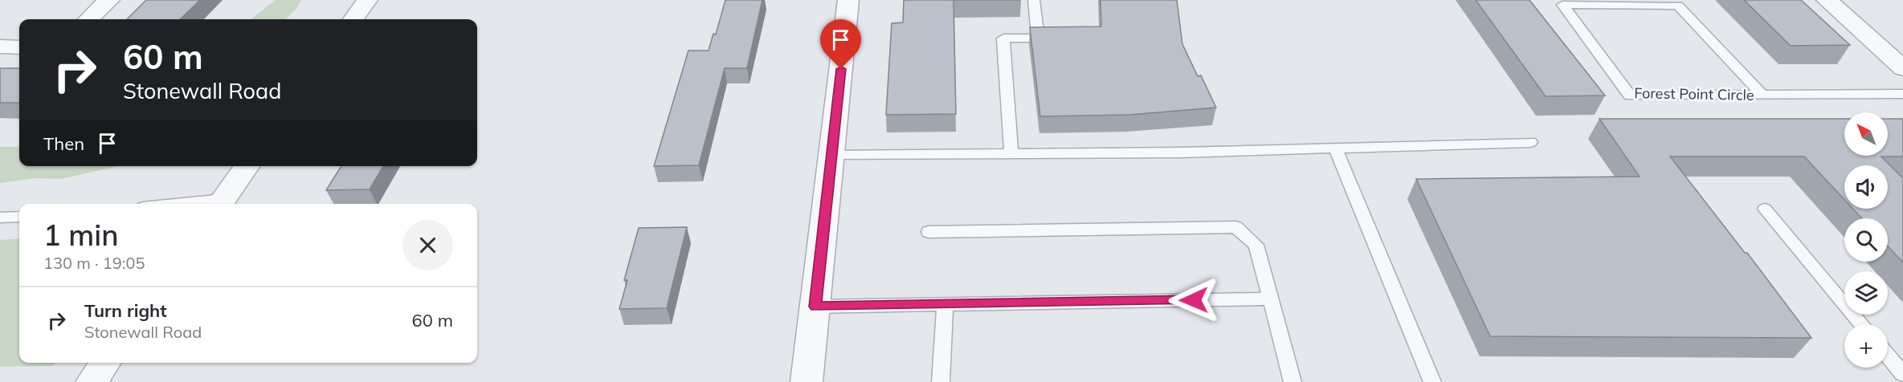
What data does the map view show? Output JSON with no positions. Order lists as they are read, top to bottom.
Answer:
{
  "streets": {
    "lane": ["Forest Point Circle"]
  },
  "north": "top left",
  "page": {
    "turn": ["60 m", "Stonewall Road"],
    "map_buttons": "+",
    "then": "Then",
    "heading": ["1 min", "130 m · 19:05"],
    "list": [
      {
        "name": "Turn right",
        "note": "Stonewall Road",
        "value": "60 m"
      }
    ]
  }
}
